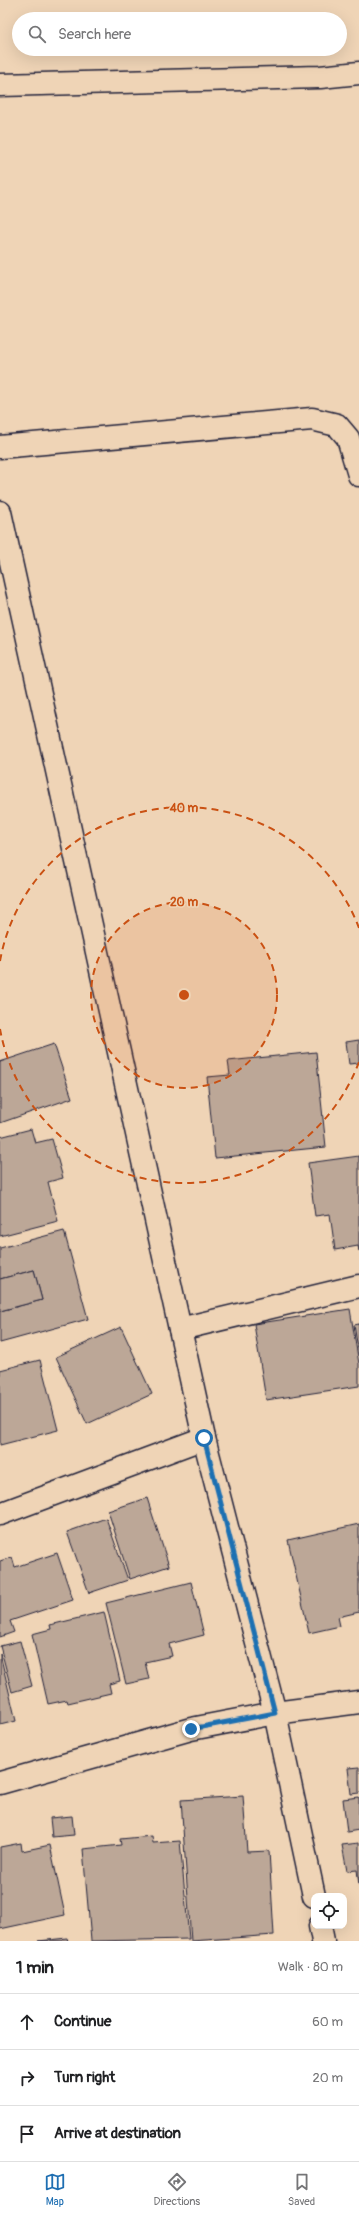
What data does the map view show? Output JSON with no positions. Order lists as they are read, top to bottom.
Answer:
{
  "page": {
    "search": "Search here",
    "heading": ["1 min", "Walk · 80 m"],
    "list": [
      ["Continue", "60 m"],
      ["Turn right", "20 m"],
      "Arrive at destination"
    ],
    "nav": ["Map", "Directions", "Saved"]
  },
  "rings": ["40 m", "20 m"]
}
